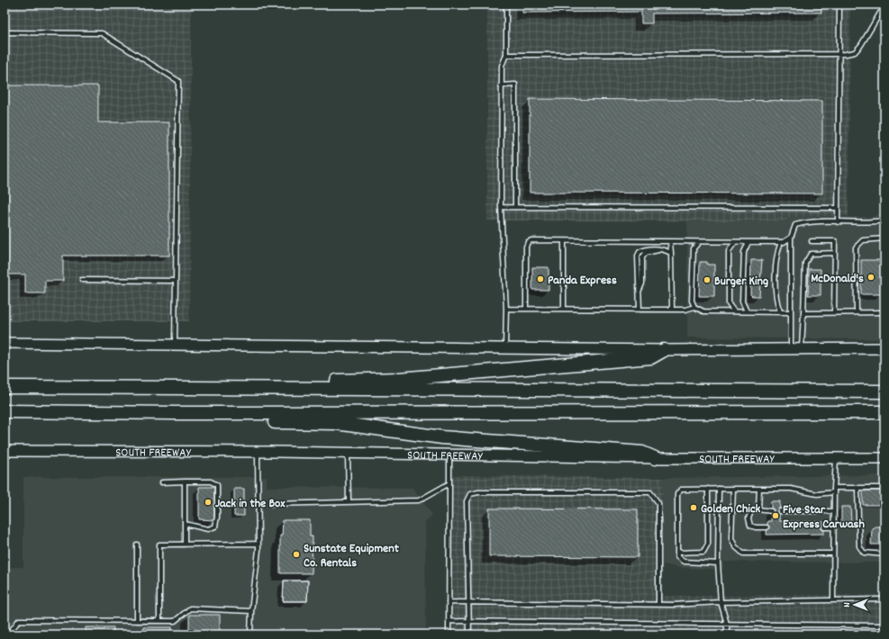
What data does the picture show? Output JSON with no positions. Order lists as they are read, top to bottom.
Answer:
{
  "streets": {
    "main road": ["SOUTH FREEWAY"]
  },
  "places": [
    "McDonald's",
    "Panda Express",
    "Burger King",
    "Jack in the Box",
    "Golden Chick",
    "Five Star Express Carwash",
    "Sunstate Equipment Co. Rentals"
  ],
  "north": "left"
}
